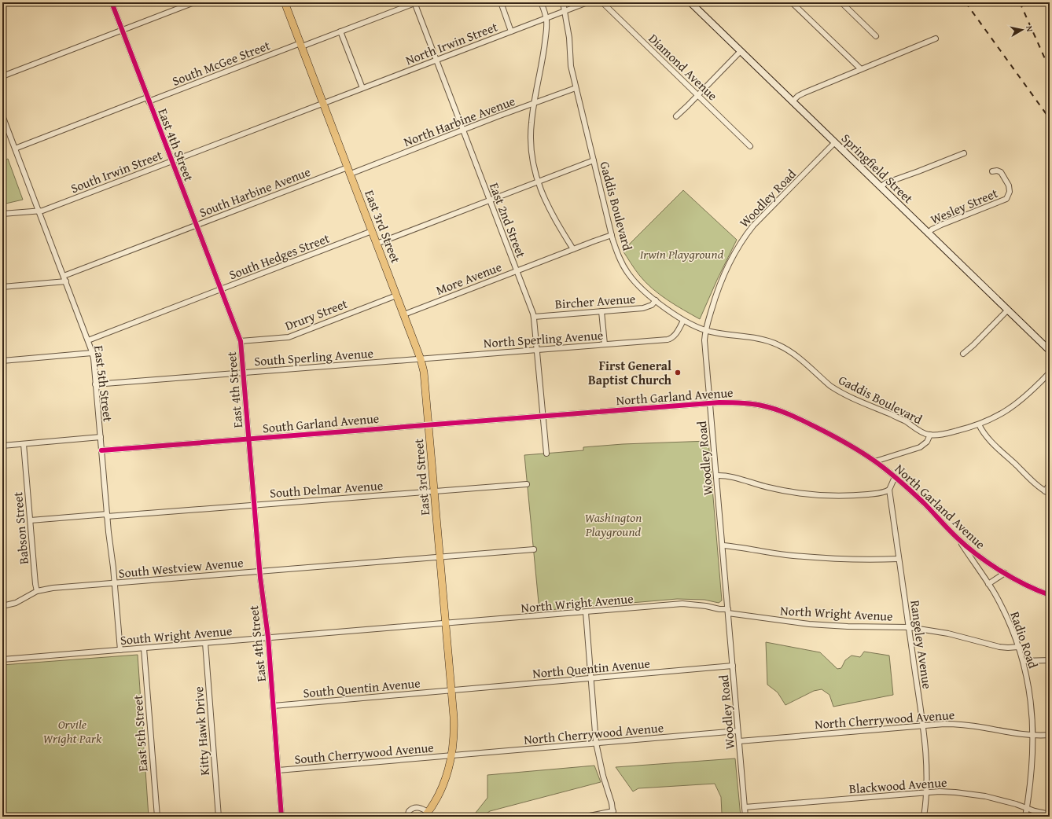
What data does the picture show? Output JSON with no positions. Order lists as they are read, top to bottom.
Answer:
{
  "streets": {
    "main road": ["Springfield Street", "East 3rd Street"],
    "street": [
      "North Irwin Street",
      "South McGee Street",
      "Diamond Avenue",
      "North Harbine Avenue",
      "East 4th Street",
      "South Irwin Street",
      "South Harbine Avenue",
      "Woodley Road",
      "Gaddis Boulevard",
      "Wesley Street",
      "East 2nd Street",
      "South Hedges Street",
      "More Avenue",
      "Bircher Avenue",
      "Drury Street",
      "North Sperling Avenue",
      "South Sperling Avenue",
      "East 5th Street",
      "North Garland Avenue",
      "South Garland Avenue",
      "South Delmar Avenue",
      "Babson Street",
      "South Westview Avenue",
      "North Wright Avenue",
      "South Wright Avenue",
      "Radio Road",
      "Rangeley Avenue",
      "North Quentin Avenue",
      "South Quentin Avenue",
      "North Cherrywood Avenue",
      "Kitty Hawk Drive",
      "South Cherrywood Avenue",
      "Blackwood Avenue"
    ]
  },
  "crossings": [
    ["North Irwin Street", "South Irwin Street"],
    ["North Irwin Street", "Gaddis Boulevard"],
    ["North Irwin Street", "East 2nd Street"],
    ["North Irwin Street", "East 3rd Street"],
    ["South McGee Street", "East 4th Street"],
    ["South McGee Street", "East 2nd Street"],
    ["South McGee Street", "East 3rd Street"],
    ["South McGee Street", "East 5th Street"],
    ["North Harbine Avenue", "South Harbine Avenue"],
    ["North Harbine Avenue", "Gaddis Boulevard"],
    ["North Harbine Avenue", "East 2nd Street"],
    ["North Harbine Avenue", "East 3rd Street"],
    ["East 4th Street", "South Irwin Street"],
    ["East 4th Street", "South Harbine Avenue"],
    ["East 4th Street", "South Hedges Street"],
    ["East 4th Street", "Drury Street"],
    ["East 4th Street", "South Sperling Avenue"],
    ["East 4th Street", "South Garland Avenue"],
    ["East 4th Street", "South Delmar Avenue"],
    ["East 4th Street", "South Westview Avenue"],
    ["East 4th Street", "South Wright Avenue"],
    ["East 4th Street", "South Quentin Avenue"],
    ["East 4th Street", "South Cherrywood Avenue"],
    ["Springfield Street", "Woodley Road"],
    ["Springfield Street", "Wesley Street"],
    ["South Irwin Street", "East 3rd Street"],
    ["South Irwin Street", "East 5th Street"],
    ["South Harbine Avenue", "East 3rd Street"],
    ["South Harbine Avenue", "East 5th Street"],
    ["Woodley Road", "Gaddis Boulevard"],
    ["Woodley Road", "North Garland Avenue"],
    ["Woodley Road", "North Wright Avenue"],
    ["Woodley Road", "North Quentin Avenue"],
    ["Woodley Road", "North Cherrywood Avenue"],
    ["Woodley Road", "Blackwood Avenue"],
    ["Gaddis Boulevard", "More Avenue"],
    ["Gaddis Boulevard", "Bircher Avenue"],
    ["Gaddis Boulevard", "North Sperling Avenue"],
    ["East 2nd Street", "More Avenue"],
    ["East 2nd Street", "Bircher Avenue"],
    ["East 2nd Street", "North Sperling Avenue"],
    ["East 2nd Street", "North Garland Avenue"],
    ["East 3rd Street", "South Hedges Street"],
    ["East 3rd Street", "More Avenue"],
    ["East 3rd Street", "Drury Street"],
    ["East 3rd Street", "North Sperling Avenue"],
    ["East 3rd Street", "South Sperling Avenue"],
    ["East 3rd Street", "North Garland Avenue"],
    ["East 3rd Street", "South Garland Avenue"],
    ["East 3rd Street", "South Delmar Avenue"],
    ["East 3rd Street", "South Westview Avenue"],
    ["East 3rd Street", "North Wright Avenue"],
    ["East 3rd Street", "South Wright Avenue"],
    ["East 3rd Street", "North Quentin Avenue"],
    ["East 3rd Street", "South Quentin Avenue"],
    ["East 3rd Street", "North Cherrywood Avenue"],
    ["East 3rd Street", "South Cherrywood Avenue"],
    ["South Hedges Street", "East 5th Street"],
    ["North Sperling Avenue", "South Sperling Avenue"],
    ["South Sperling Avenue", "East 5th Street"],
    ["East 5th Street", "South Garland Avenue"],
    ["East 5th Street", "South Delmar Avenue"],
    ["East 5th Street", "South Westview Avenue"],
    ["East 5th Street", "South Wright Avenue"],
    ["North Garland Avenue", "South Garland Avenue"],
    ["North Garland Avenue", "Radio Road"],
    ["South Delmar Avenue", "Babson Street"],
    ["Babson Street", "South Westview Avenue"],
    ["North Wright Avenue", "South Wright Avenue"],
    ["North Wright Avenue", "Radio Road"],
    ["North Wright Avenue", "Rangeley Avenue"],
    ["South Wright Avenue", "Kitty Hawk Drive"],
    ["Radio Road", "North Cherrywood Avenue"],
    ["Radio Road", "Blackwood Avenue"],
    ["Rangeley Avenue", "North Cherrywood Avenue"],
    ["Rangeley Avenue", "Blackwood Avenue"],
    ["North Quentin Avenue", "South Quentin Avenue"],
    ["North Cherrywood Avenue", "South Cherrywood Avenue"]
  ],
  "parks": ["Irwin Playground", "Washington Playground", "Orvile Wright Park"],
  "places": ["First General Baptist Church"],
  "north": "right"
}
